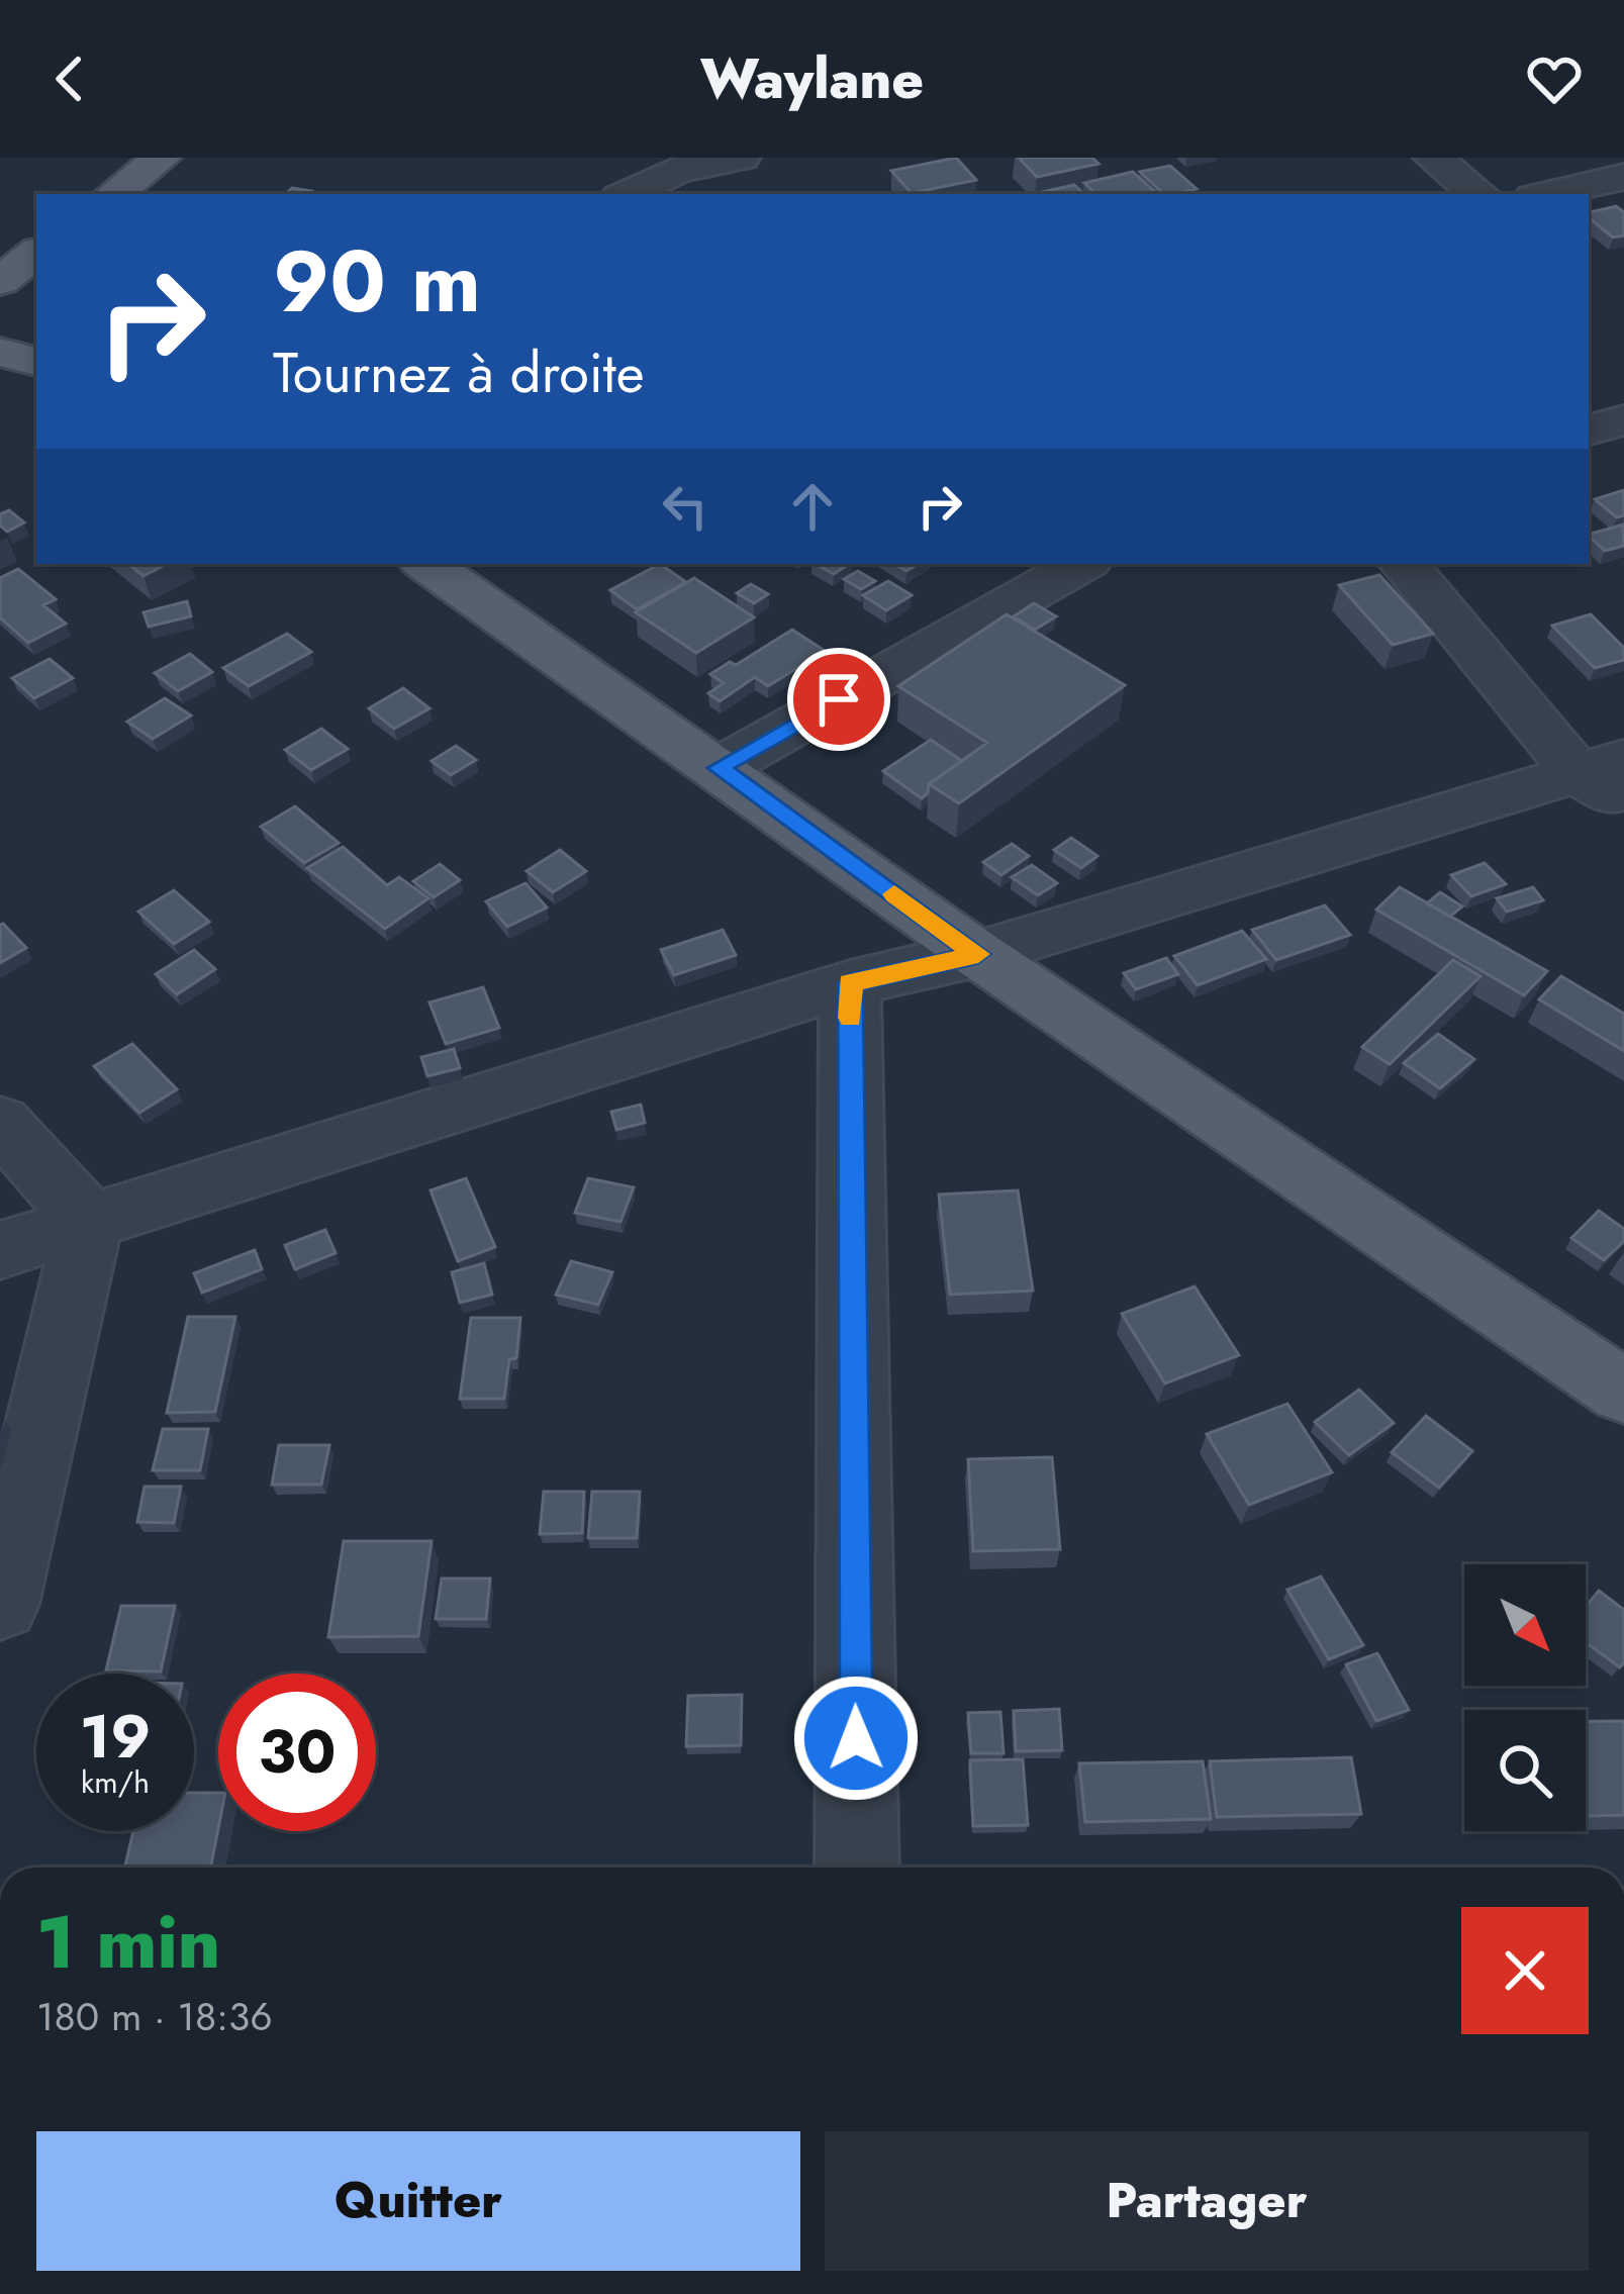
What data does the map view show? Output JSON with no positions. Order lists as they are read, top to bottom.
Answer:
{
  "north": "bottom right",
  "page": {
    "header": "Waylane",
    "turn": ["90 m", "Tournez à droite"],
    "speed": "19 km/h",
    "limit": "30",
    "heading": ["1 min", "180 m · 18:36"],
    "buttons": ["Quitter", "Partager"]
  }
}
